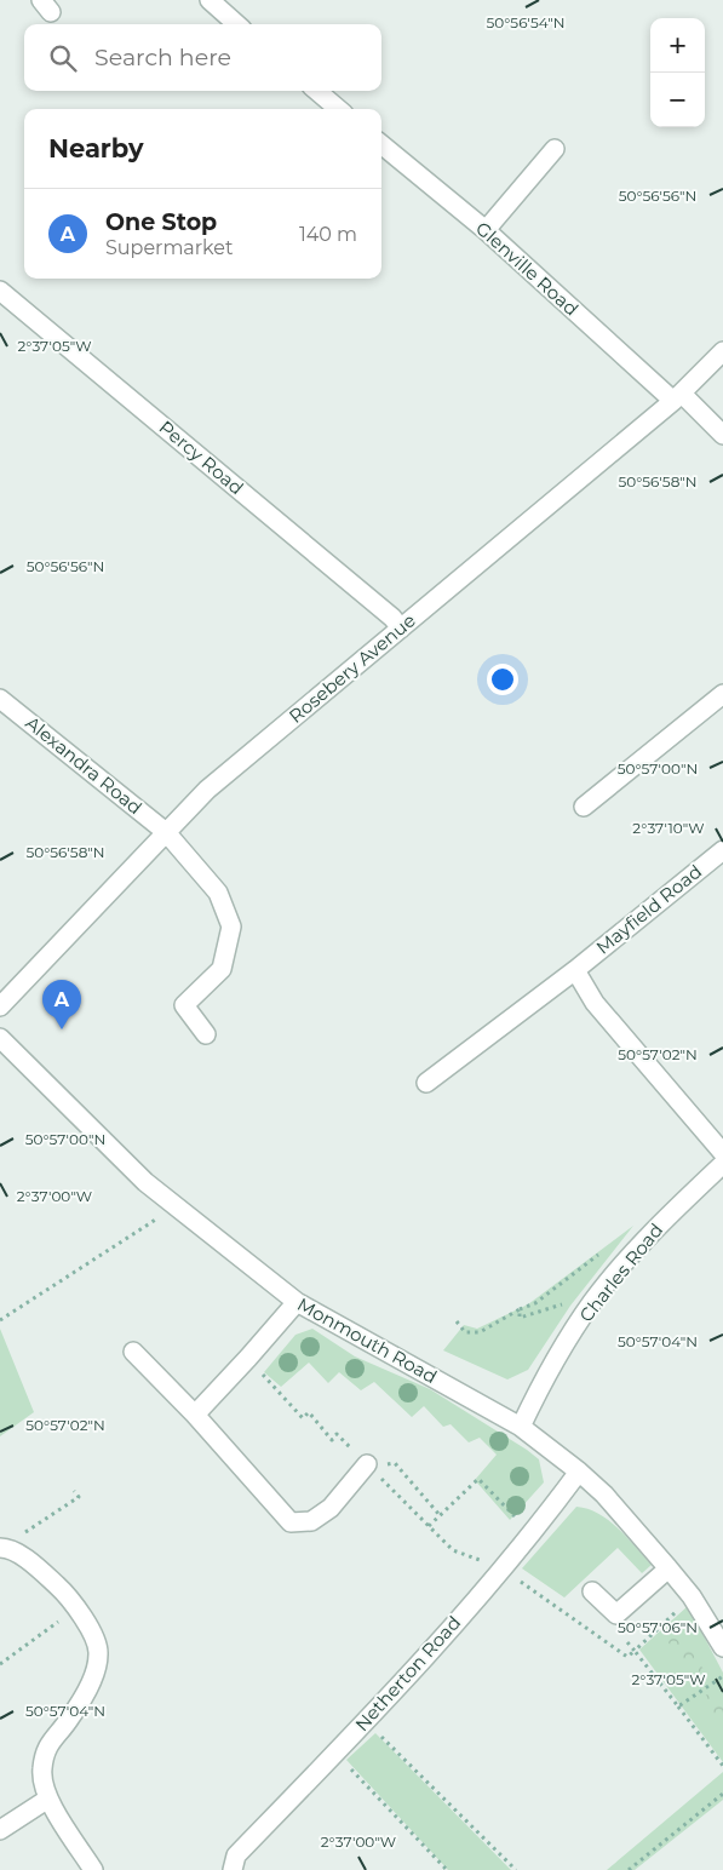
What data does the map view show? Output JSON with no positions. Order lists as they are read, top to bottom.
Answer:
{
  "streets": {
    "street": [
      "Glenville Road",
      "Percy Road",
      "Rosebery Avenue",
      "Alexandra Road",
      "Mayfield Road",
      "Charles Road",
      "Monmouth Road",
      "Netherton Road"
    ]
  },
  "crossings": [
    ["Glenville Road", "Rosebery Avenue"],
    ["Percy Road", "Rosebery Avenue"],
    ["Rosebery Avenue", "Alexandra Road"],
    ["Charles Road", "Monmouth Road"],
    ["Monmouth Road", "Netherton Road"]
  ],
  "page": {
    "map_buttons": ["+", "−"],
    "search": "Search here",
    "heading": "Nearby",
    "list": [
      {
        "mark": "A",
        "name": "One Stop",
        "note": "Supermarket",
        "value": "140 m"
      }
    ],
    "pins": "A"
  },
  "coordinates": [
    "50°56'54\"N",
    "50°56'56\"N",
    "2°37'05\"W",
    "50°56'58\"N",
    "50°57'00\"N",
    "2°37'10\"W",
    "50°57'02\"N",
    "2°37'00\"W",
    "50°57'04\"N",
    "50°57'06\"N"
  ]
}
